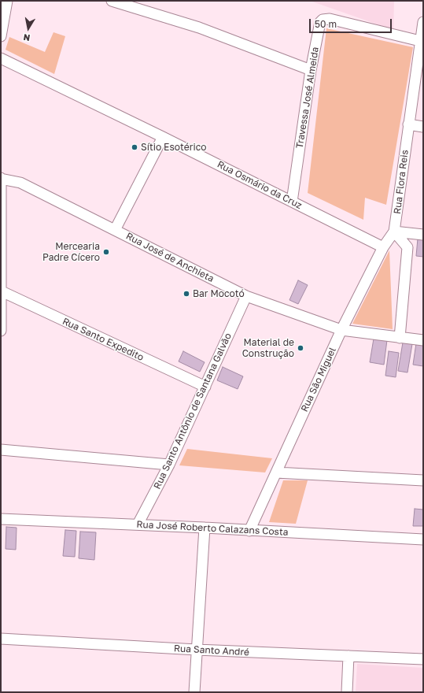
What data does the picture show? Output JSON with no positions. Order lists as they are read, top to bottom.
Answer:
{
  "streets": {
    "street": [
      "Travessa José Almeida",
      "Rua Flora Reis",
      "Rua Osmário da Cruz",
      "Rua José de Anchieta",
      "Rua Santo Expedito",
      "Rua São Miguel",
      "Rua Santo Antônio de Santana Galvão",
      "Rua José Roberto Calazans Costa",
      "Rua Santo André"
    ]
  },
  "crossings": [
    ["Travessa José Almeida", "Rua Flora Reis"],
    ["Travessa José Almeida", "Rua Osmário da Cruz"],
    ["Rua Flora Reis", "Rua São Miguel"],
    ["Rua Osmário da Cruz", "Rua São Miguel"],
    ["Rua José de Anchieta", "Rua São Miguel"],
    ["Rua José de Anchieta", "Rua Santo Antônio de Santana Galvão"],
    ["Rua Santo Expedito", "Rua Santo Antônio de Santana Galvão"],
    ["Rua São Miguel", "Rua José Roberto Calazans Costa"],
    ["Rua Santo Antônio de Santana Galvão", "Rua José Roberto Calazans Costa"]
  ],
  "places": [
    "Sítio Esotérico",
    "Mercearia Padre Cícero",
    "Bar Mocotó",
    "Material de Construção"
  ],
  "scale_bar": "50 m",
  "north": "bottom"
}
